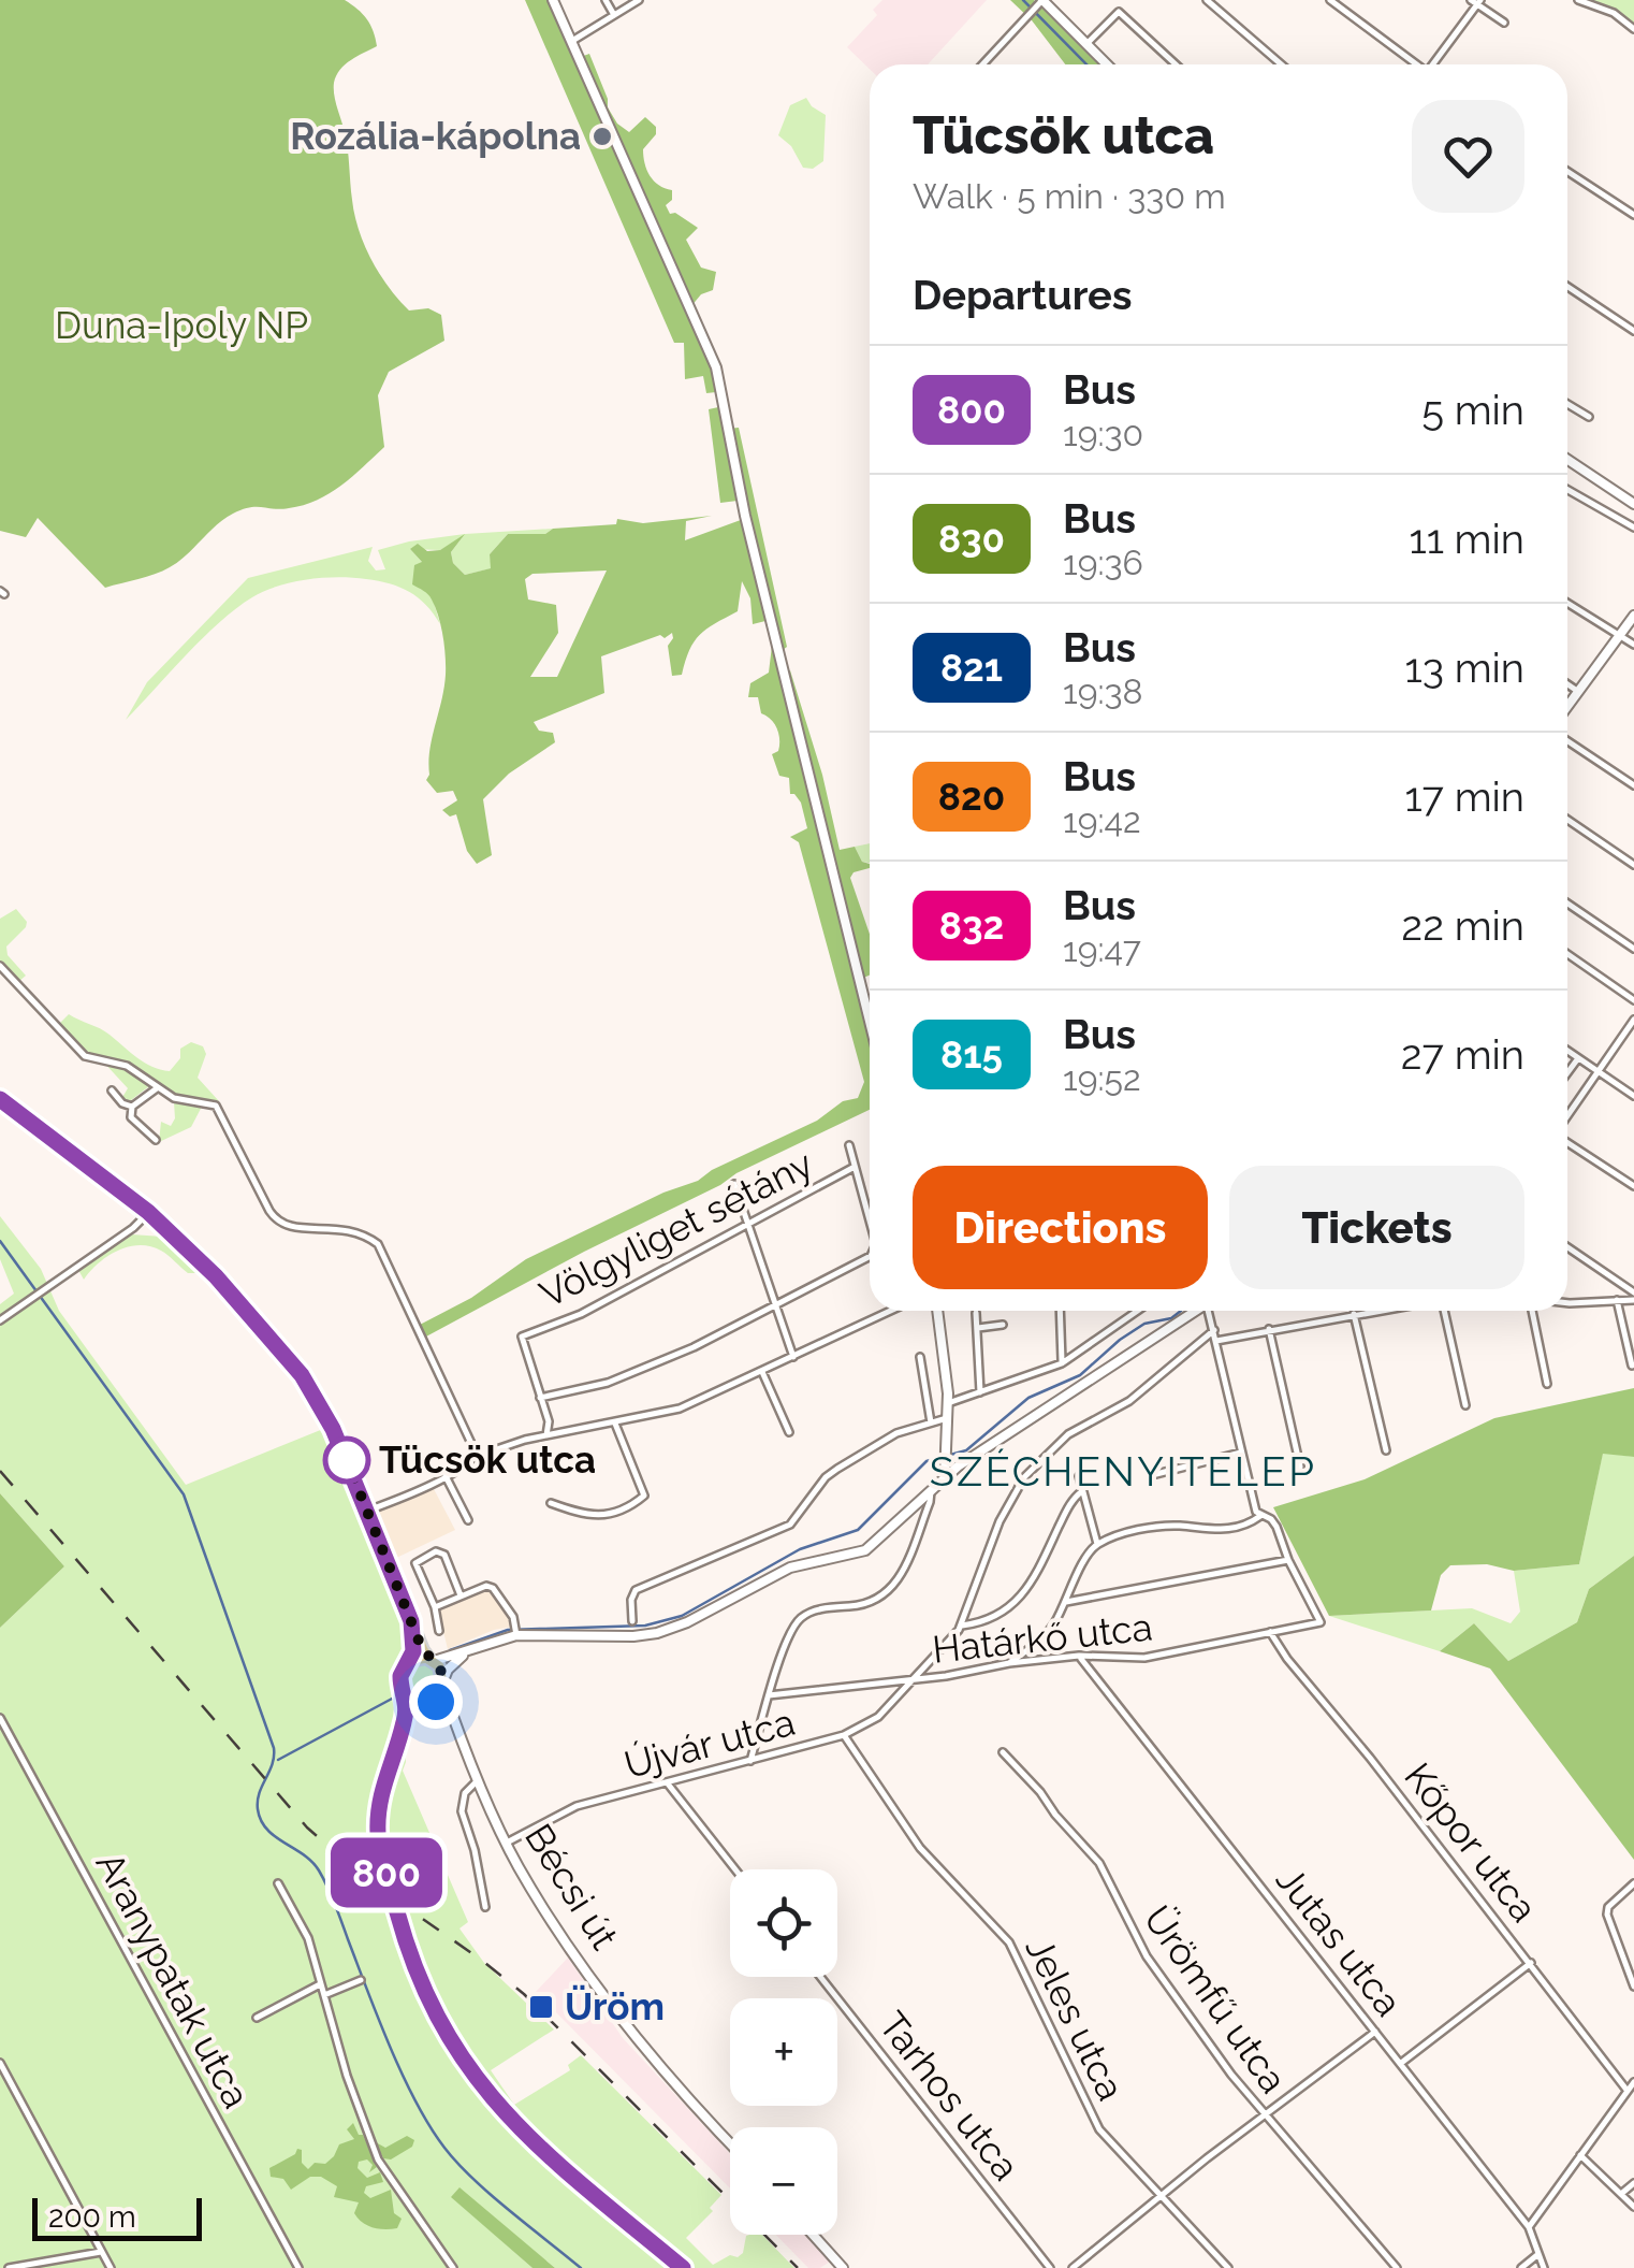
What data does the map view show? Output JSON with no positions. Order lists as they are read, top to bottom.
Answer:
{
  "streets": {
    "street": [
      "Völgyliget sétány",
      "Határkő utca",
      "Újvár utca",
      "Kőpor utca",
      "Bécsi út",
      "Jutas utca",
      "Aranypatak utca",
      "Ürömfű utca",
      "Jeles utca",
      "Tarhos utca"
    ]
  },
  "crossings": [
    ["Határkő utca", "Újvár utca"],
    ["Határkő utca", "Kőpor utca"],
    ["Határkő utca", "Jutas utca"],
    ["Újvár utca", "Bécsi út"],
    ["Újvár utca", "Jeles utca"]
  ],
  "districts": ["SZÉCHENYITELEP"],
  "parks": ["Duna-Ipoly NP"],
  "places": {
    "other": ["Rozália-kápolna", "Tücsök utca"],
    "transit": ["Üröm"]
  },
  "lines": ["bus line 800"],
  "scale_bar": "200 m",
  "page": {
    "on_map": "800",
    "heading": [
      ["Tücsök utca", "Walk · 5 min · 330 m"],
      "Departures"
    ],
    "list": [
      {
        "mark": "800",
        "name": "Bus",
        "note": "19:30",
        "value": "5 min"
      },
      {
        "mark": "830",
        "name": "Bus",
        "note": "19:36",
        "value": "11 min"
      },
      {
        "mark": "821",
        "name": "Bus",
        "note": "19:38",
        "value": "13 min"
      },
      {
        "mark": "820",
        "name": "Bus",
        "note": "19:42",
        "value": "17 min"
      },
      {
        "mark": "832",
        "name": "Bus",
        "note": "19:47",
        "value": "22 min"
      },
      {
        "mark": "815",
        "name": "Bus",
        "note": "19:52",
        "value": "27 min"
      }
    ],
    "buttons": ["Directions", "Tickets"],
    "map_buttons": ["+", "−"],
    "scale": "200 m"
  }
}
